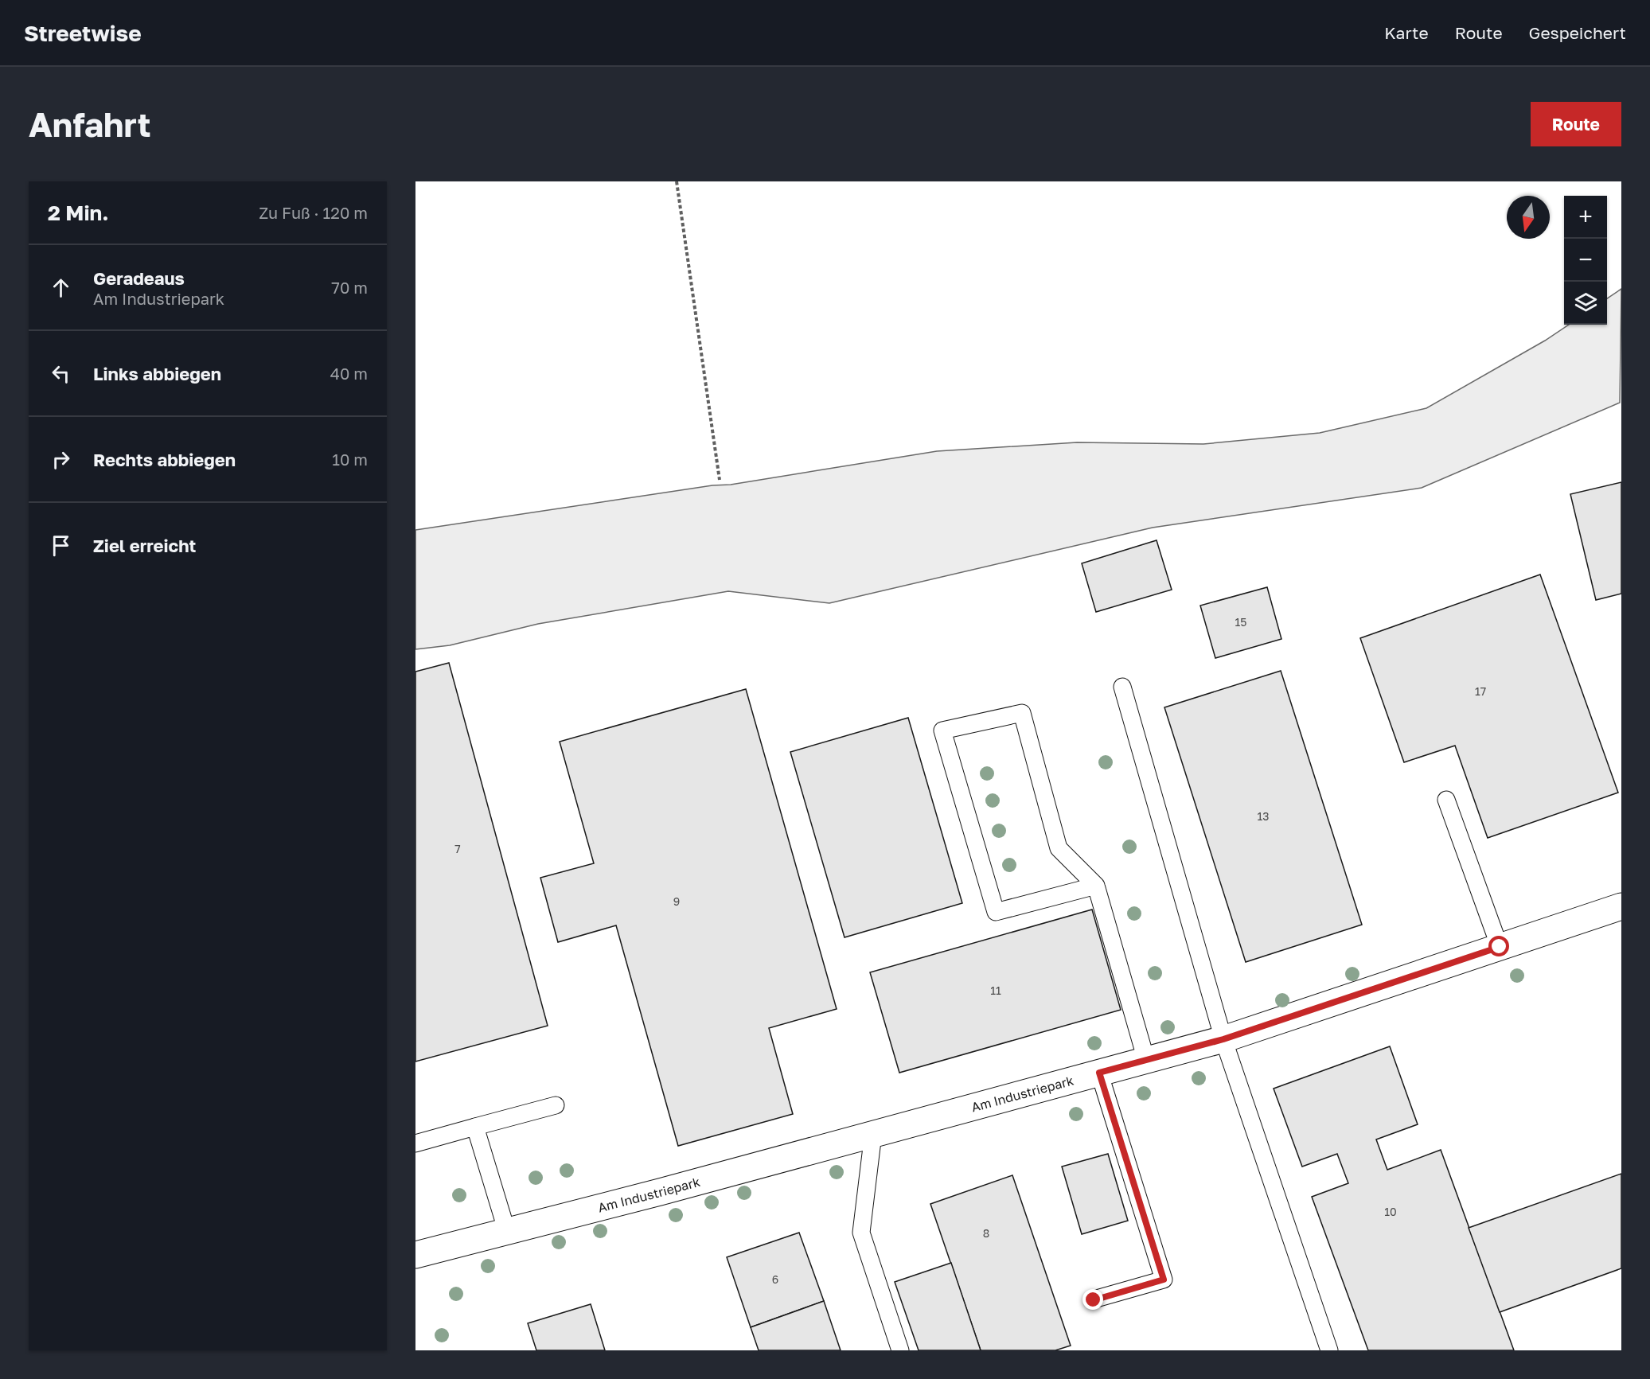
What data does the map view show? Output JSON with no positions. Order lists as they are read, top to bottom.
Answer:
{
  "streets": {
    "street": ["Am Industriepark"]
  },
  "house_numbers": [
    "15",
    "17",
    "13",
    "7",
    "9",
    "11",
    "10",
    "8",
    "6"
  ],
  "north": "bottom",
  "page": {
    "header": "Streetwise",
    "nav": ["Karte", "Route", "Gespeichert"],
    "buttons": "Route",
    "title": "Anfahrt",
    "heading": ["2 Min.", "Zu Fuß · 120 m"],
    "map_buttons": ["+", "−"],
    "list": [
      ["Geradeaus", "Am Industriepark", "70 m"],
      ["Links abbiegen", "40 m"],
      ["Rechts abbiegen", "10 m"],
      "Ziel erreicht"
    ]
  }
}
